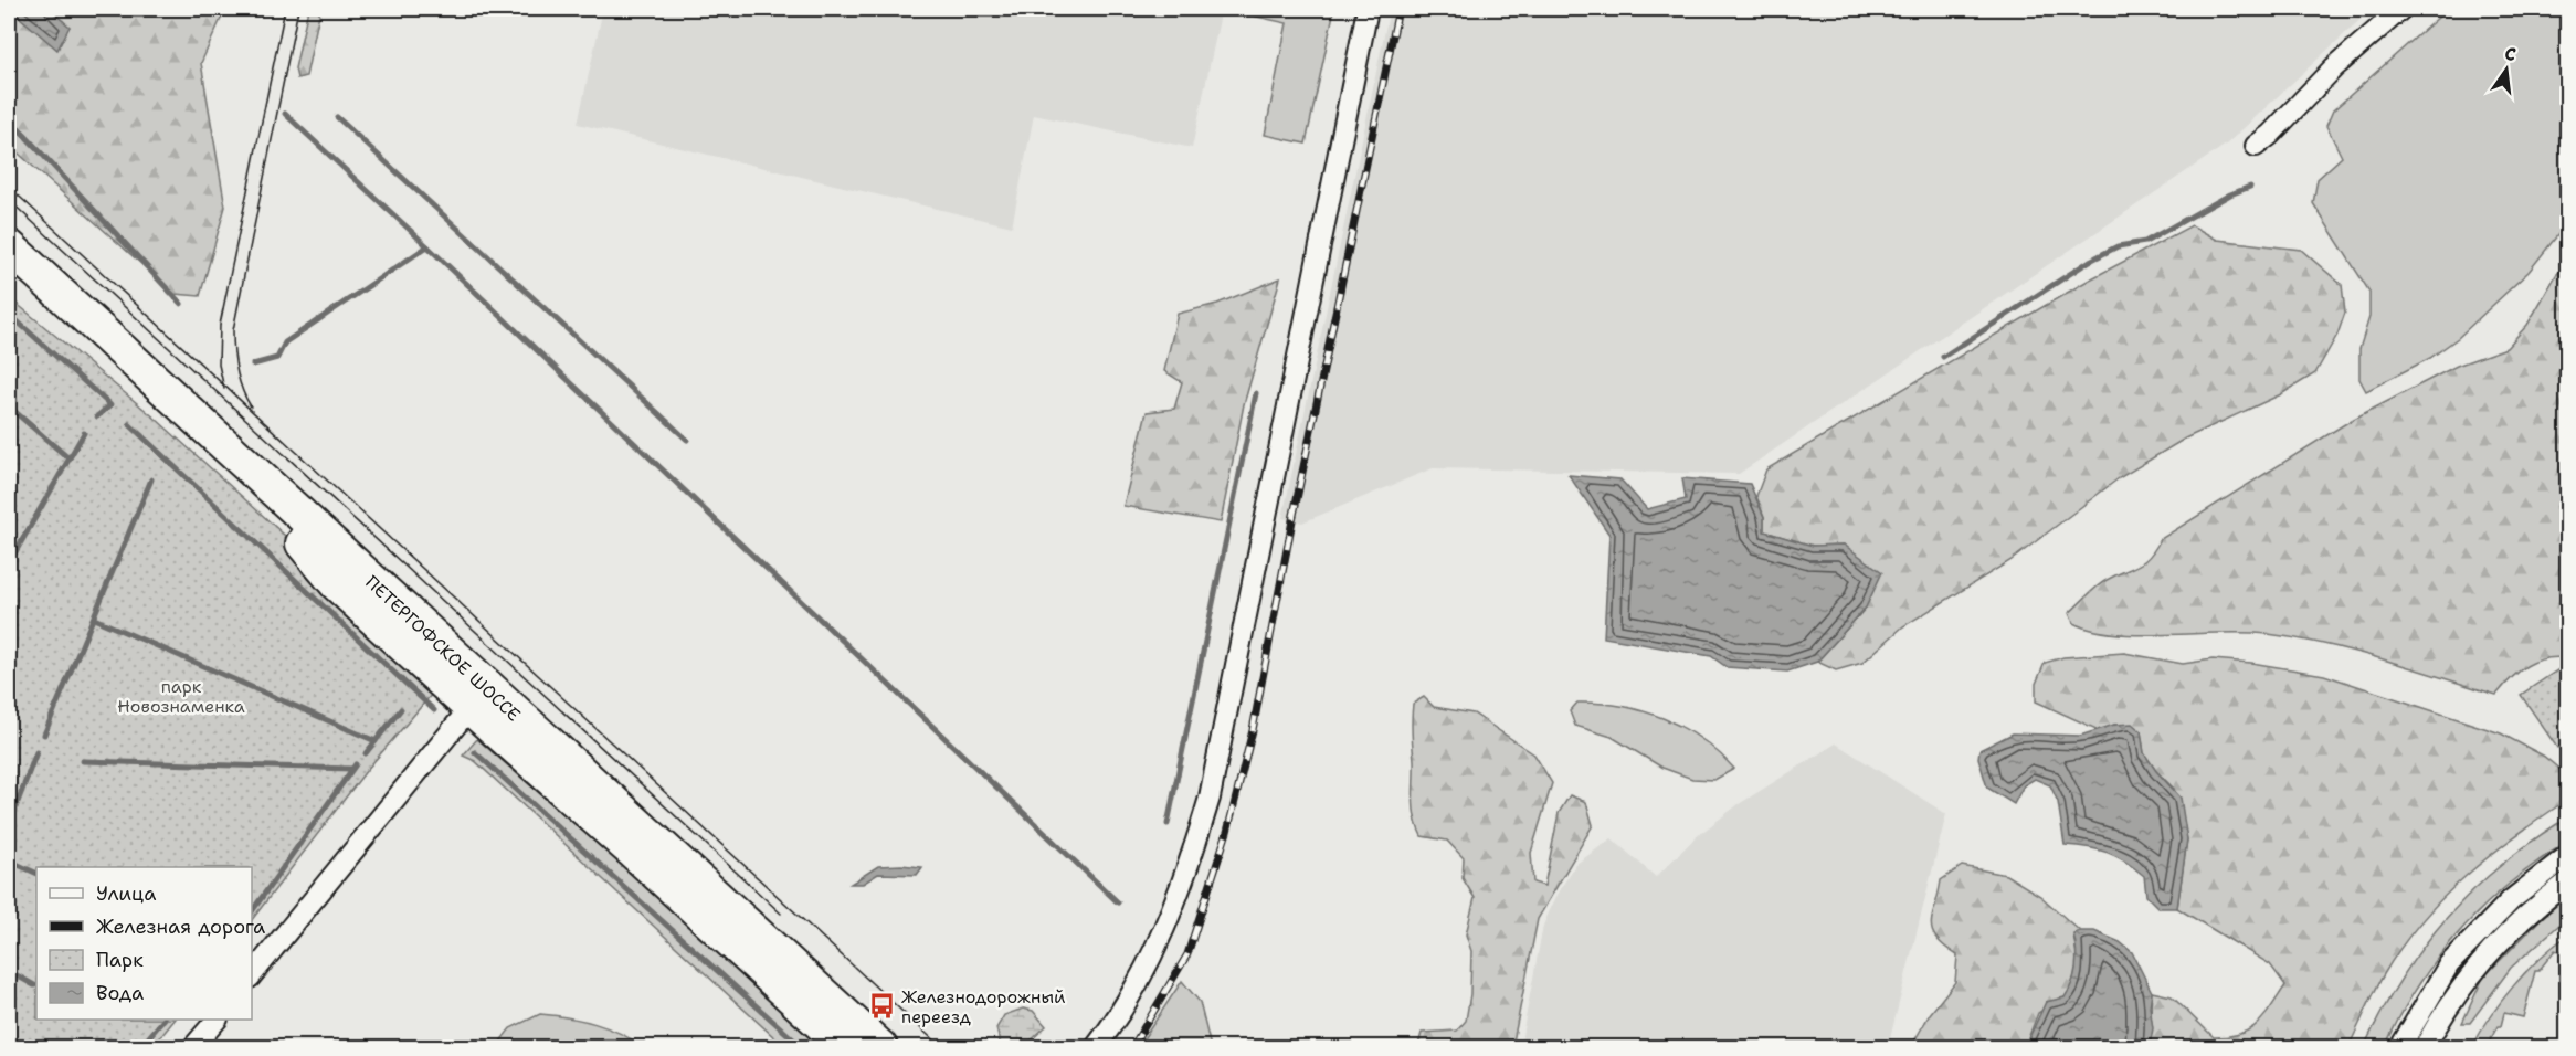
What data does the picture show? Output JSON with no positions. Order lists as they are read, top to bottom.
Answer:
{
  "streets": {
    "main road": ["ПЕТЕРГОФСКОЕ ШОССЕ"]
  },
  "parks": ["парк Новознаменка"],
  "places": {
    "bus stop": ["Железнодорожный переезд"]
  },
  "legend": [
    "Улица",
    "Железная дорога",
    "Парк",
    "Вода"
  ],
  "north": "top"
}
